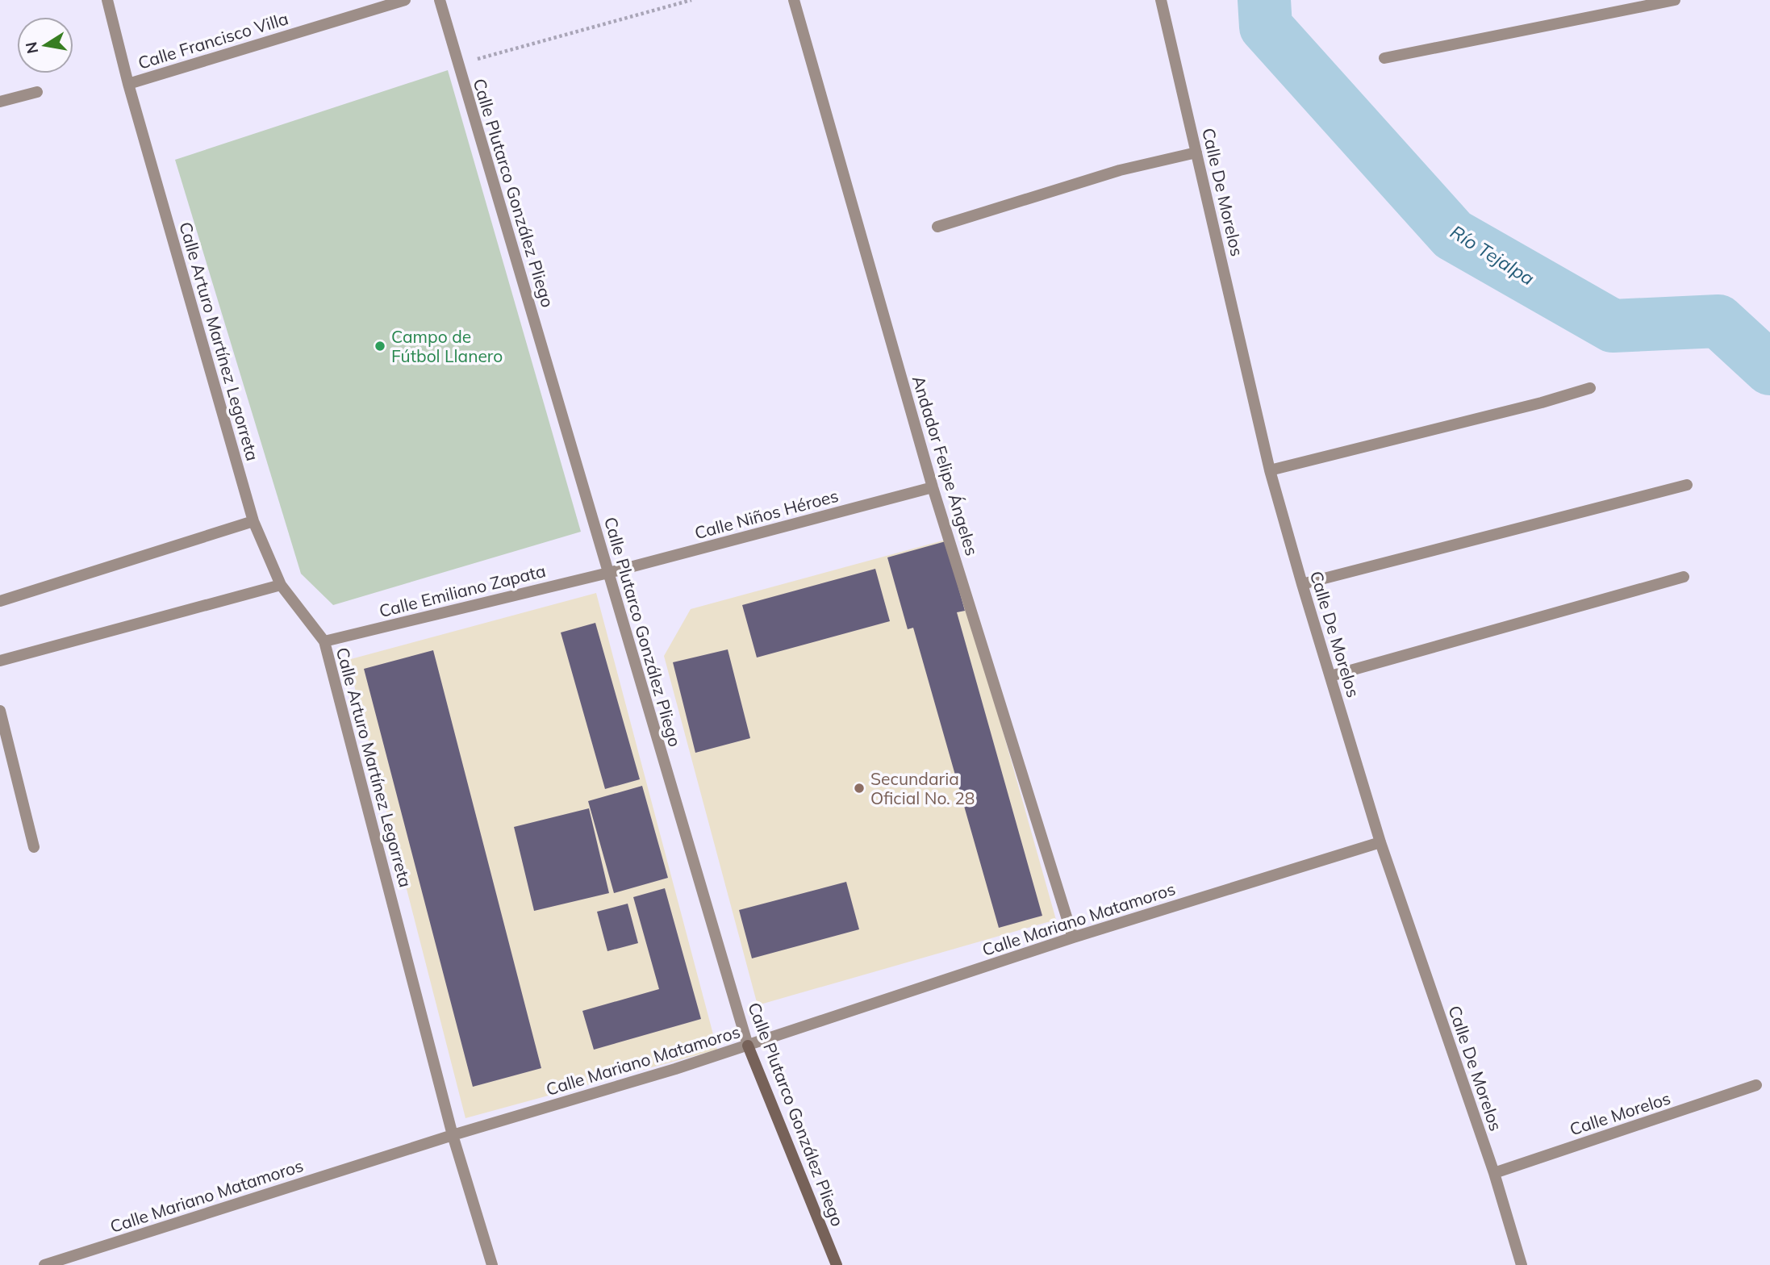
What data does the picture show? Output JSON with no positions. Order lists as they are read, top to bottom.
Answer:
{
  "streets": {
    "street": [
      "Calle Francisco Villa",
      "Calle De Morelos",
      "Calle Plutarco González Pliego",
      "Calle Arturo Martínez Legorreta",
      "Andador Felipe Ángeles",
      "Calle Niños Héroes",
      "Calle Emiliano Zapata",
      "Calle Mariano Matamoros",
      "Calle Morelos"
    ]
  },
  "crossings": [
    ["Calle Francisco Villa", "Calle Arturo Martínez Legorreta"],
    ["Calle De Morelos", "Calle Mariano Matamoros"],
    ["Calle De Morelos", "Calle Morelos"],
    ["Calle Plutarco González Pliego", "Calle Niños Héroes"],
    ["Calle Plutarco González Pliego", "Calle Emiliano Zapata"],
    ["Calle Plutarco González Pliego", "Calle Mariano Matamoros"],
    ["Calle Arturo Martínez Legorreta", "Calle Emiliano Zapata"],
    ["Calle Arturo Martínez Legorreta", "Calle Mariano Matamoros"],
    ["Andador Felipe Ángeles", "Calle Niños Héroes"],
    ["Andador Felipe Ángeles", "Calle Mariano Matamoros"],
    ["Calle Niños Héroes", "Calle Emiliano Zapata"]
  ],
  "water": ["Río Tejalpa"],
  "places": ["Campo de Fútbol Llanero", "Secundaria Oficial No. 28"],
  "north": "left"
}
